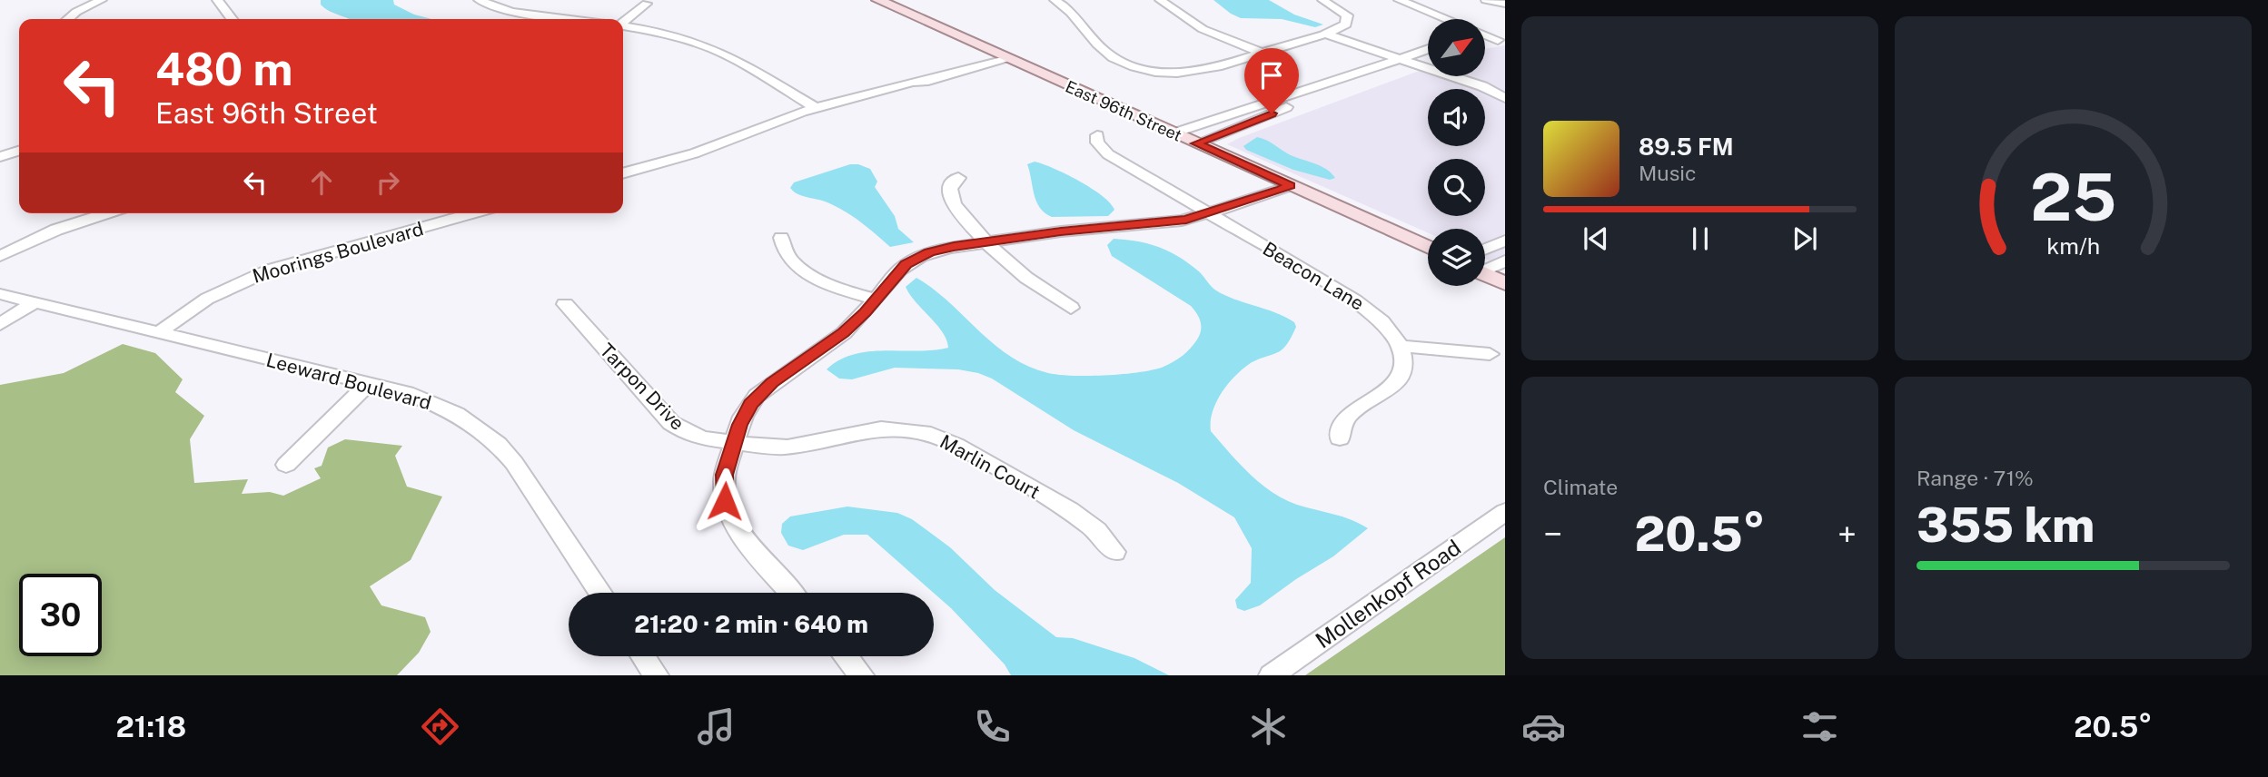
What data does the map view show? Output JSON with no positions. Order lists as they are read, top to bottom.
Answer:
{
  "streets": {
    "main road": ["East 96th Street"],
    "street": [
      "Moorings Boulevard",
      "Beacon Lane",
      "Leeward Boulevard",
      "Tarpon Drive",
      "Marlin Court",
      "Mollenkopf Road"
    ]
  },
  "crossings": [
    ["Moorings Boulevard", "Leeward Boulevard"],
    ["Tarpon Drive", "Marlin Court"]
  ],
  "north": "top right",
  "page": {
    "turn": ["480 m", "East 96th Street"],
    "song": ["89.5 FM", "Music"],
    "tile": [
      "Climate",
      ["Range · 71%", "355 km"]
    ],
    "heat": ["−", "20.5°", "+"],
    "limit": "30",
    "trip": "21:20 · 2 min · 640 m",
    "tabs": ["21:18", "20.5°"],
    "gauge": ["25", "km/h"]
  }
}
